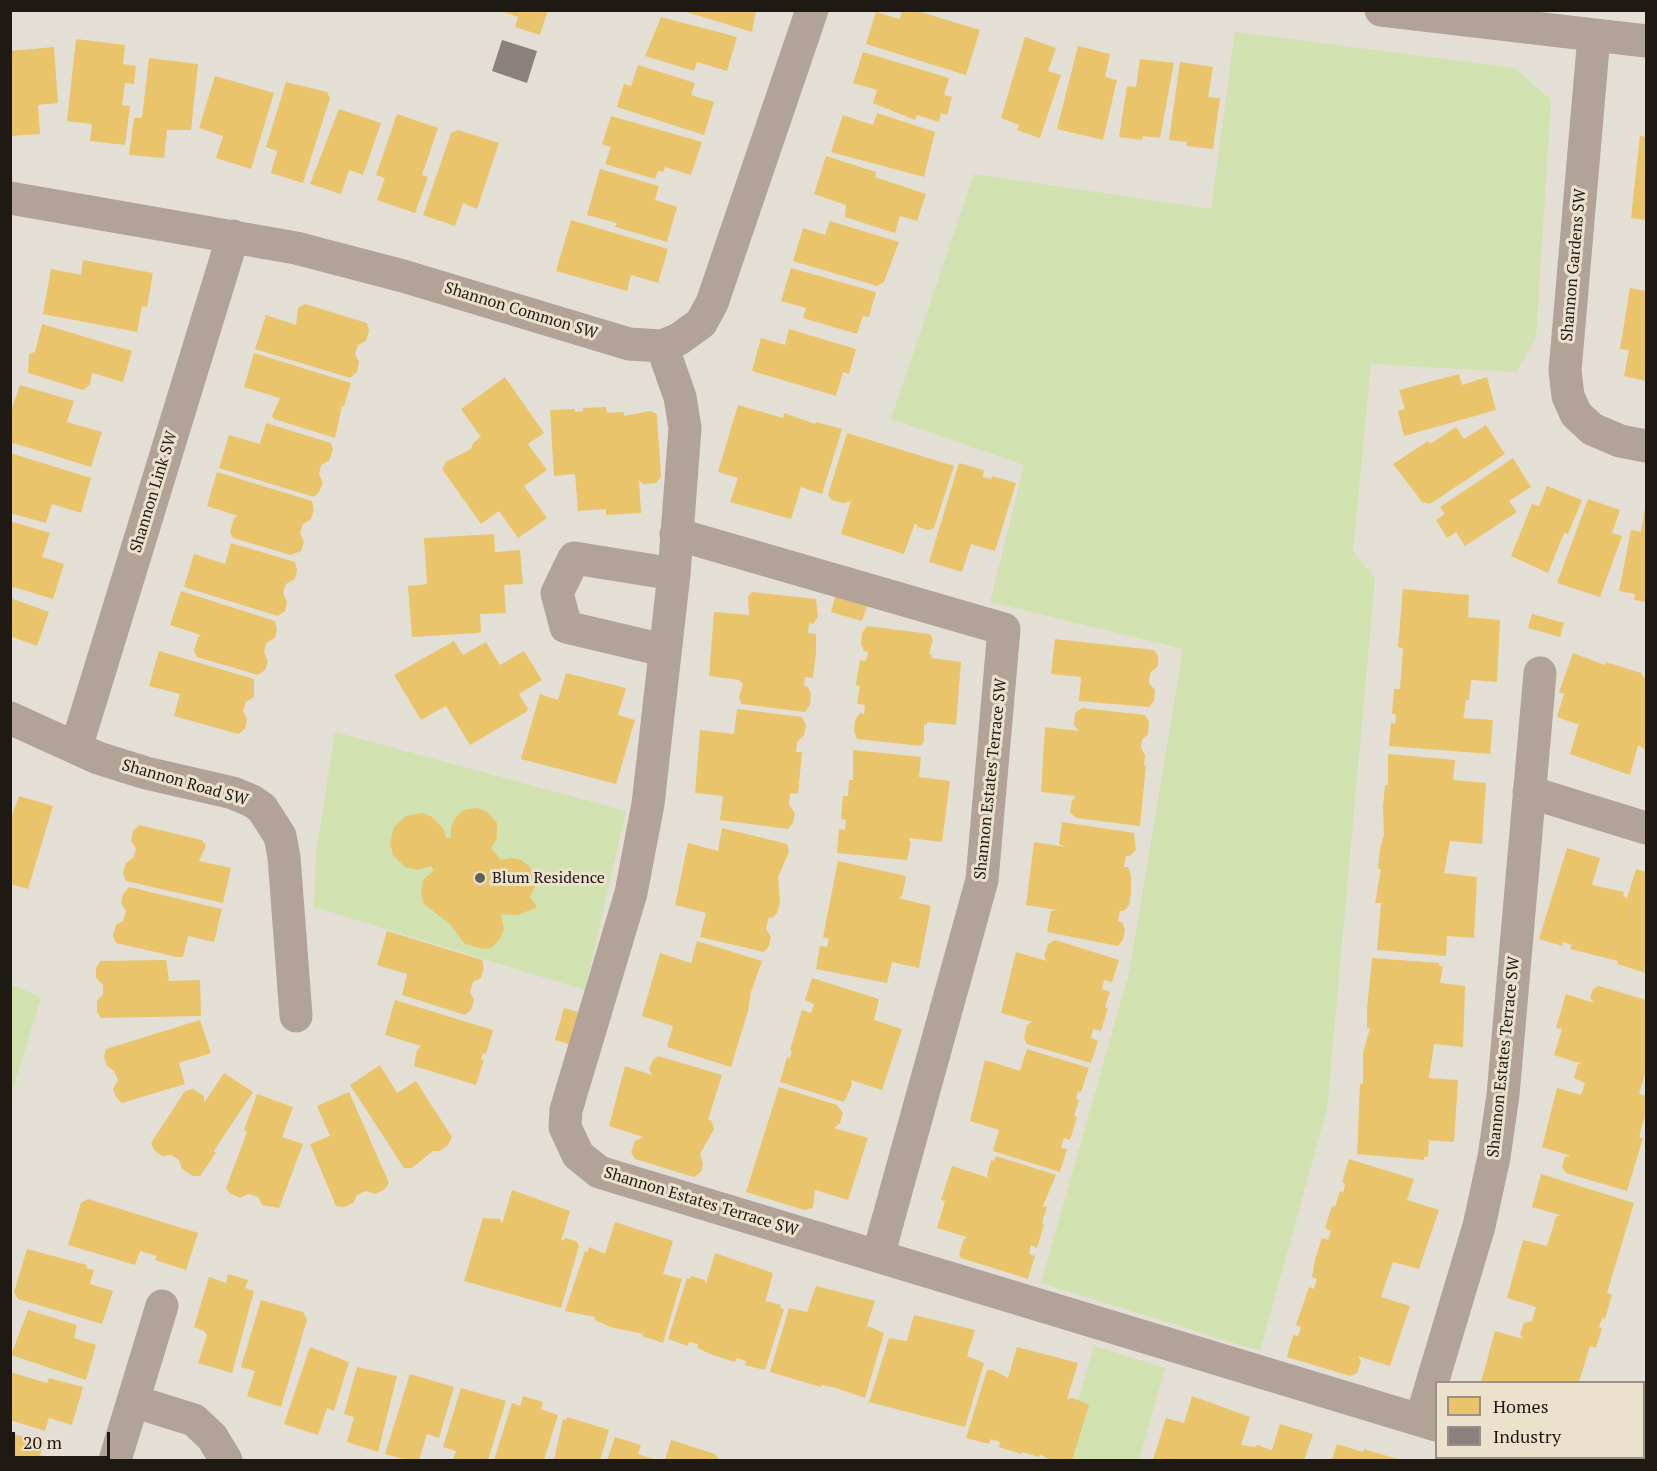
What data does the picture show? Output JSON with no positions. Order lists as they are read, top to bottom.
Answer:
{
  "streets": {
    "street": [
      "Shannon Gardens SW",
      "Shannon Common SW",
      "Shannon Link SW",
      "Shannon Estates Terrace SW",
      "Shannon Road SW"
    ]
  },
  "crossings": [
    ["Shannon Common SW", "Shannon Link SW"],
    ["Shannon Common SW", "Shannon Estates Terrace SW"],
    ["Shannon Link SW", "Shannon Road SW"]
  ],
  "places": ["Blum Residence"],
  "legend": ["Homes", "Industry"],
  "scale_bar": "20 m"
}
